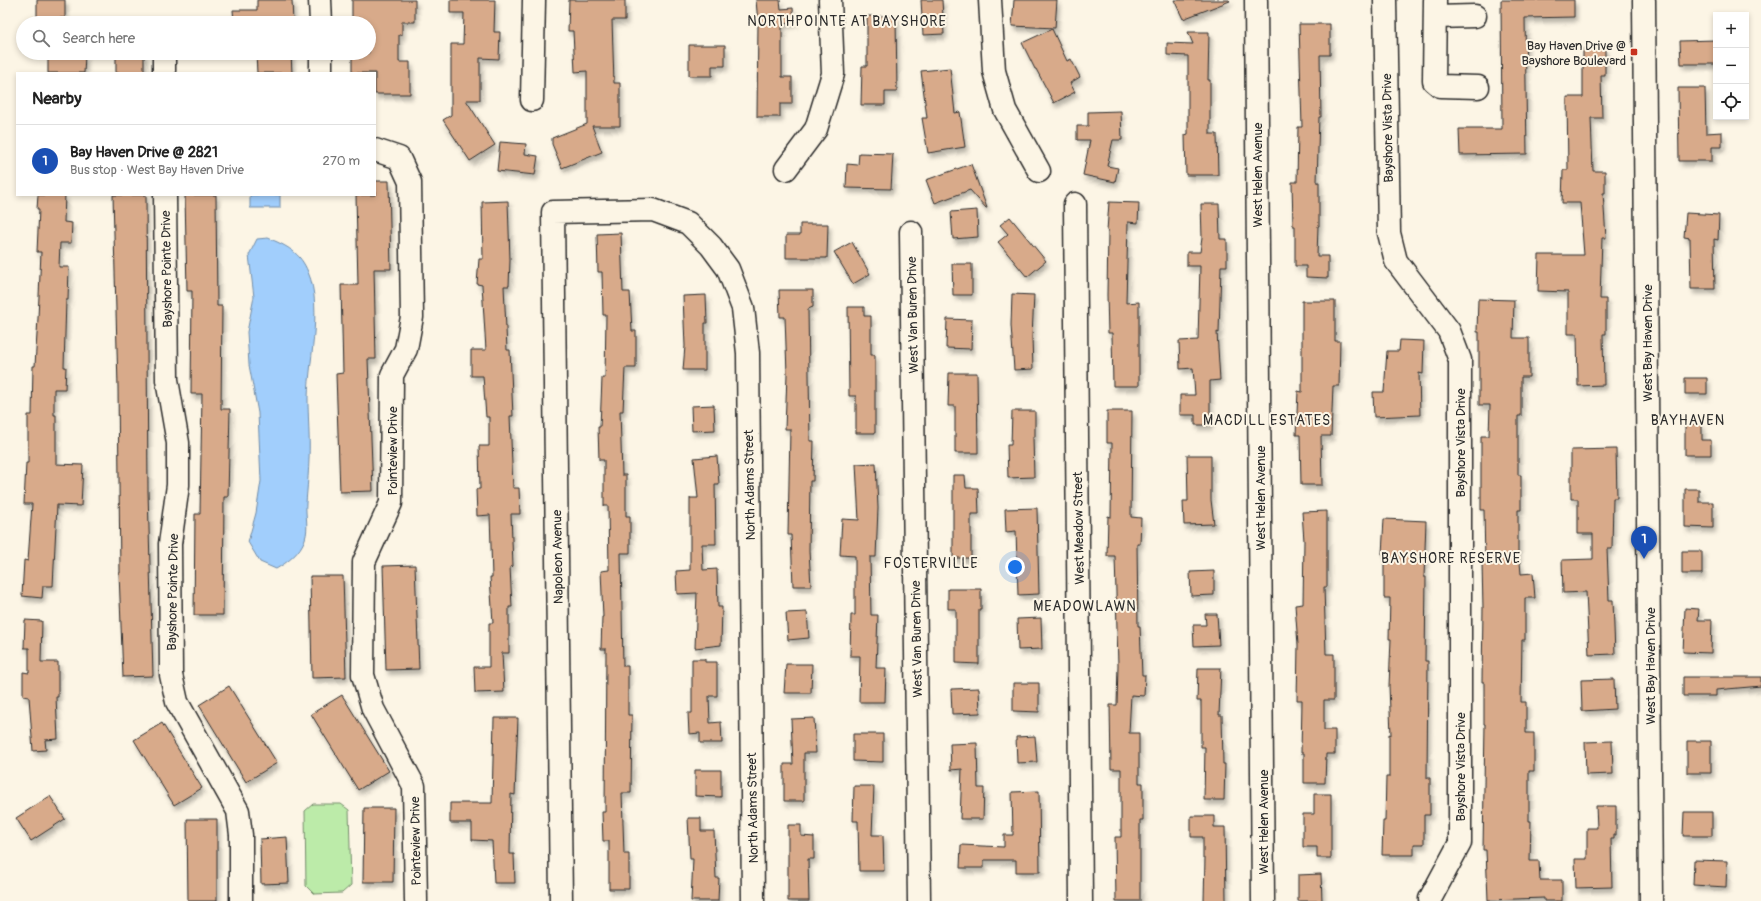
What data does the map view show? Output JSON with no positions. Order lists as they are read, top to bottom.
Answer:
{
  "streets": {
    "street": [
      "Bayshore Vista Drive",
      "West Helen Avenue",
      "Bayshore Pointe Drive",
      "West Van Buren Drive",
      "West Bay Haven Drive",
      "Pointeview Drive",
      "North Adams Street",
      "West Meadow Street",
      "Napoleon Avenue"
    ]
  },
  "crossings": [
    ["North Adams Street", "Napoleon Avenue"]
  ],
  "districts": [
    "NORTHPOINTE AT BAYSHORE",
    "MACDILL ESTATES",
    "BAYHAVEN",
    "BAYSHORE RESERVE",
    "FOSTERVILLE",
    "MEADOWLAWN"
  ],
  "places": {
    "transit": ["Bay Haven Drive @ Bayshore Boulevard"]
  },
  "page": {
    "map_buttons": ["+", "−"],
    "search": "Search here",
    "heading": "Nearby",
    "list": [
      {
        "mark": "1",
        "name": "Bay Haven Drive @ 2821",
        "note": "Bus stop · West Bay Haven Drive",
        "value": "270 m"
      }
    ],
    "pins": "1"
  }
}
